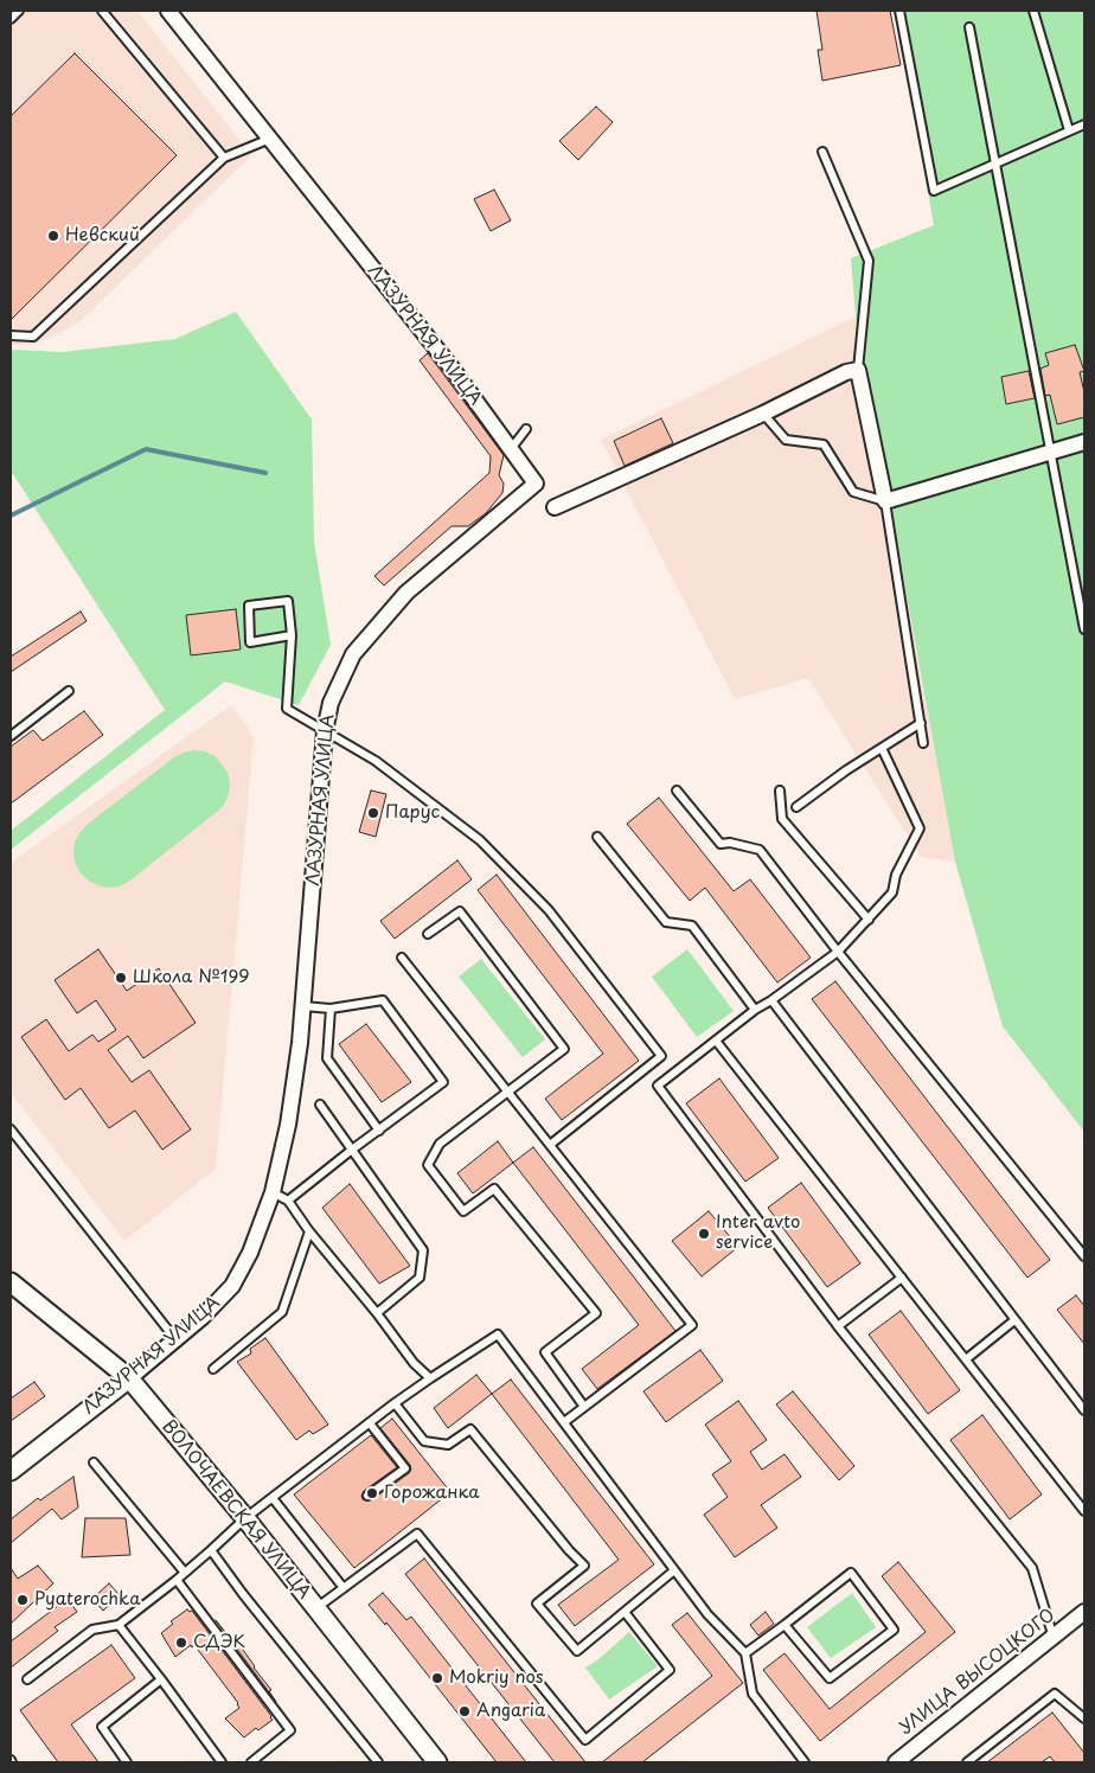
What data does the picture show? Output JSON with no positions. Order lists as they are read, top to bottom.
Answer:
{
  "streets": {
    "street": ["ЛАЗУРНАЯ УЛИЦА", "ВОЛОЧАЕВСКАЯ УЛИЦА", "УЛИЦА ВЫСОЦКОГО"]
  },
  "crossings": [
    ["ЛАЗУРНАЯ УЛИЦА", "ВОЛОЧАЕВСКАЯ УЛИЦА"]
  ],
  "places": [
    "Невский",
    "Парус",
    "Школа №199",
    "Inter avto service",
    "Горожанка",
    "Pyaterochka",
    "СДЭК",
    "Mokriy nos",
    "Angaria"
  ]
}
